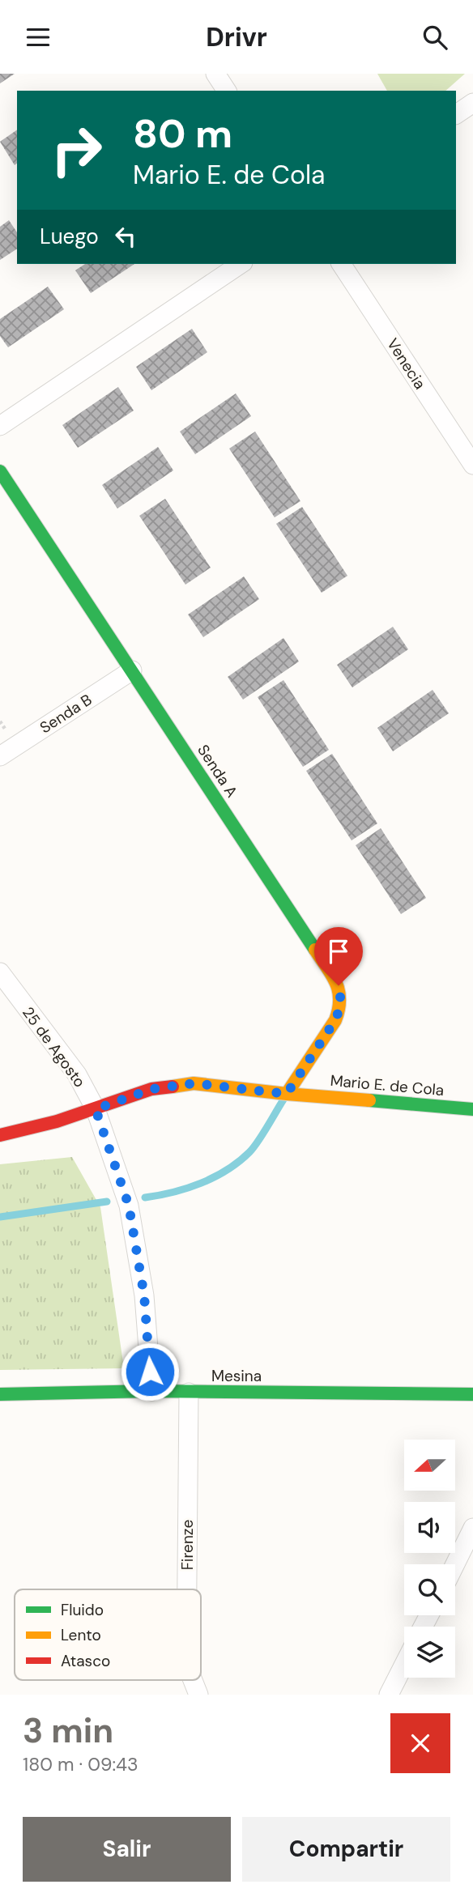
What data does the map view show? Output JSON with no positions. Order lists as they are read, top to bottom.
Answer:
{
  "streets": {
    "street": [
      "Venecia",
      "Senda B",
      "Senda A",
      "25 de Agosto",
      "Mario E. de Cola",
      "Mesina",
      "Firenze"
    ]
  },
  "crossings": [
    ["Senda B", "Senda A"],
    ["Senda A", "Mario E. de Cola"],
    ["25 de Agosto", "Mario E. de Cola"],
    ["25 de Agosto", "Mesina"],
    ["Mesina", "Firenze"]
  ],
  "legend": ["Fluido", "Lento", "Atasco"],
  "north": "left",
  "page": {
    "header": "Drivr",
    "turn": ["80 m", "Mario E. de Cola"],
    "then": "Luego",
    "heading": ["3 min", "180 m · 09:43"],
    "buttons": ["Salir", "Compartir"]
  }
}
